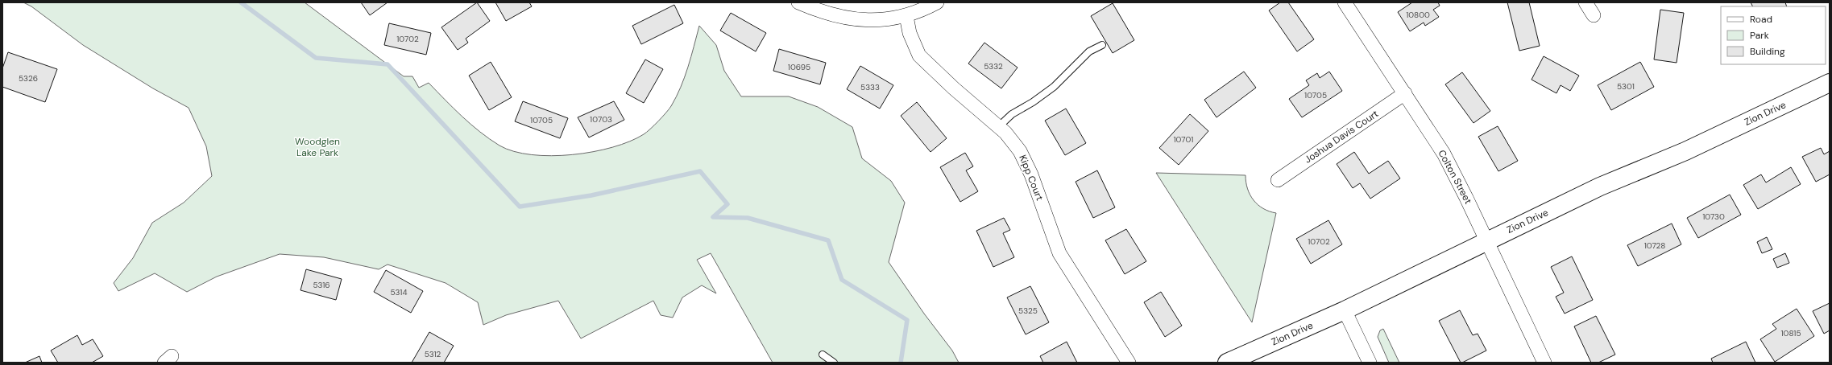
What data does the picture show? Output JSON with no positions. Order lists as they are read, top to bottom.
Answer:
{
  "streets": {
    "main road": ["Zion Drive"],
    "street": ["Joshua Davis Court", "Colton Street", "Kipp Court"]
  },
  "crossings": [
    ["Zion Drive", "Colton Street"],
    ["Joshua Davis Court", "Colton Street"]
  ],
  "parks": ["Woodglen Lake Park"],
  "house_numbers": [
    "10800",
    "10702",
    "5332",
    "10695",
    "5326",
    "5301",
    "5333",
    "10705",
    "10703",
    "10705",
    "10701",
    "10730",
    "10702",
    "10728",
    "5316",
    "5314",
    "5325",
    "10815",
    "5312"
  ],
  "legend": ["Road", "Park", "Building"]
}
